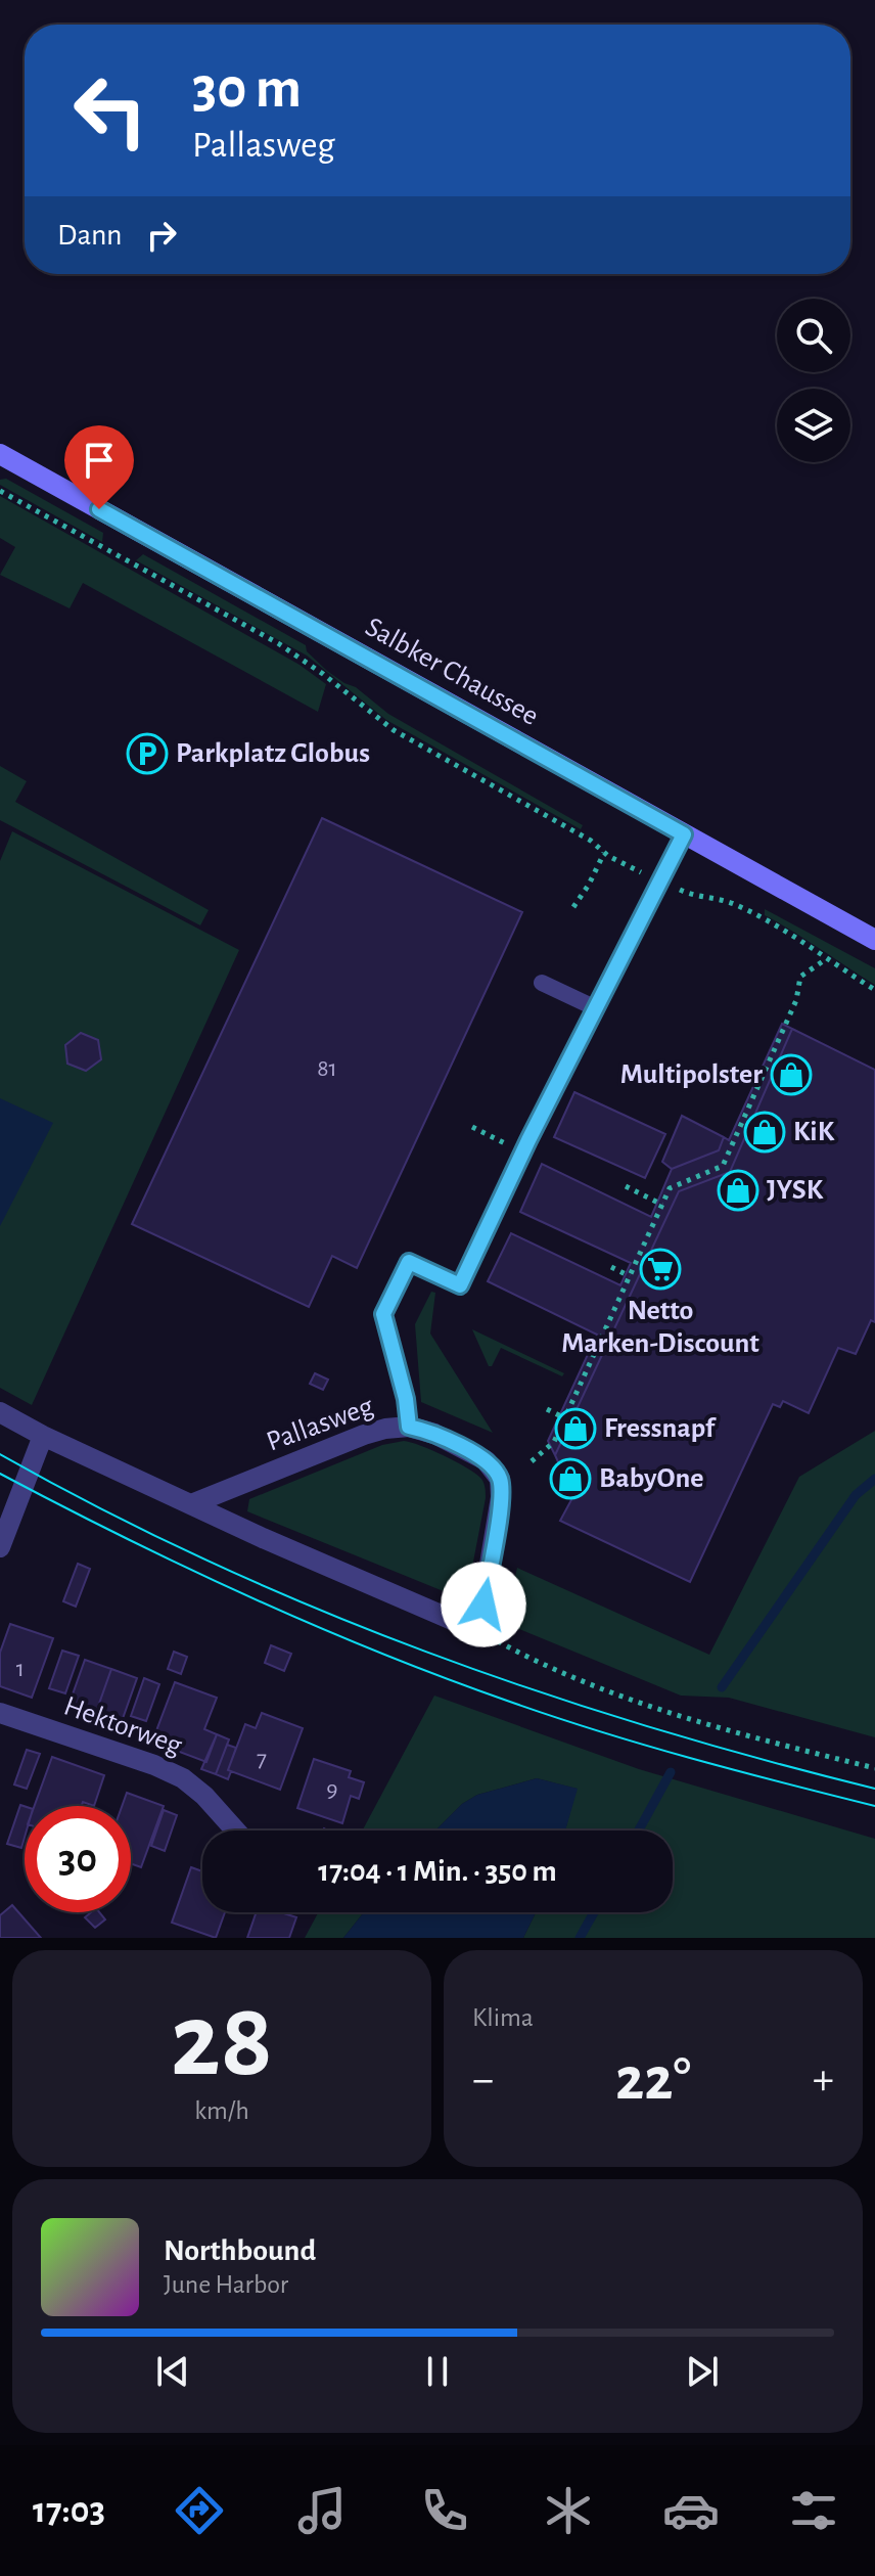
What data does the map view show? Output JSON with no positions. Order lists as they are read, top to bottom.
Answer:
{
  "streets": {
    "main road": ["Salbker Chaussee"],
    "street": ["Pallasweg", "Hektorweg"]
  },
  "places": {
    "parking": ["Parkplatz Globus"],
    "shop": [
      "Multipolster",
      "KiK",
      "JYSK",
      "Fressnapf",
      "BabyOne"
    ],
    "supermarket": ["Netto Marken-Discount"]
  },
  "house_numbers": [
    "81",
    "1",
    "7",
    "9"
  ],
  "page": {
    "turn": ["30 m", "Pallasweg"],
    "then": "Dann",
    "limit": "30",
    "trip": "17:04 · 1 Min. · 350 m",
    "tile": [
      ["28", "km/h"],
      "Klima"
    ],
    "heat": ["−", "22°", "+"],
    "song": ["Northbound", "June Harbor"],
    "tabs": "17:03"
  }
}
